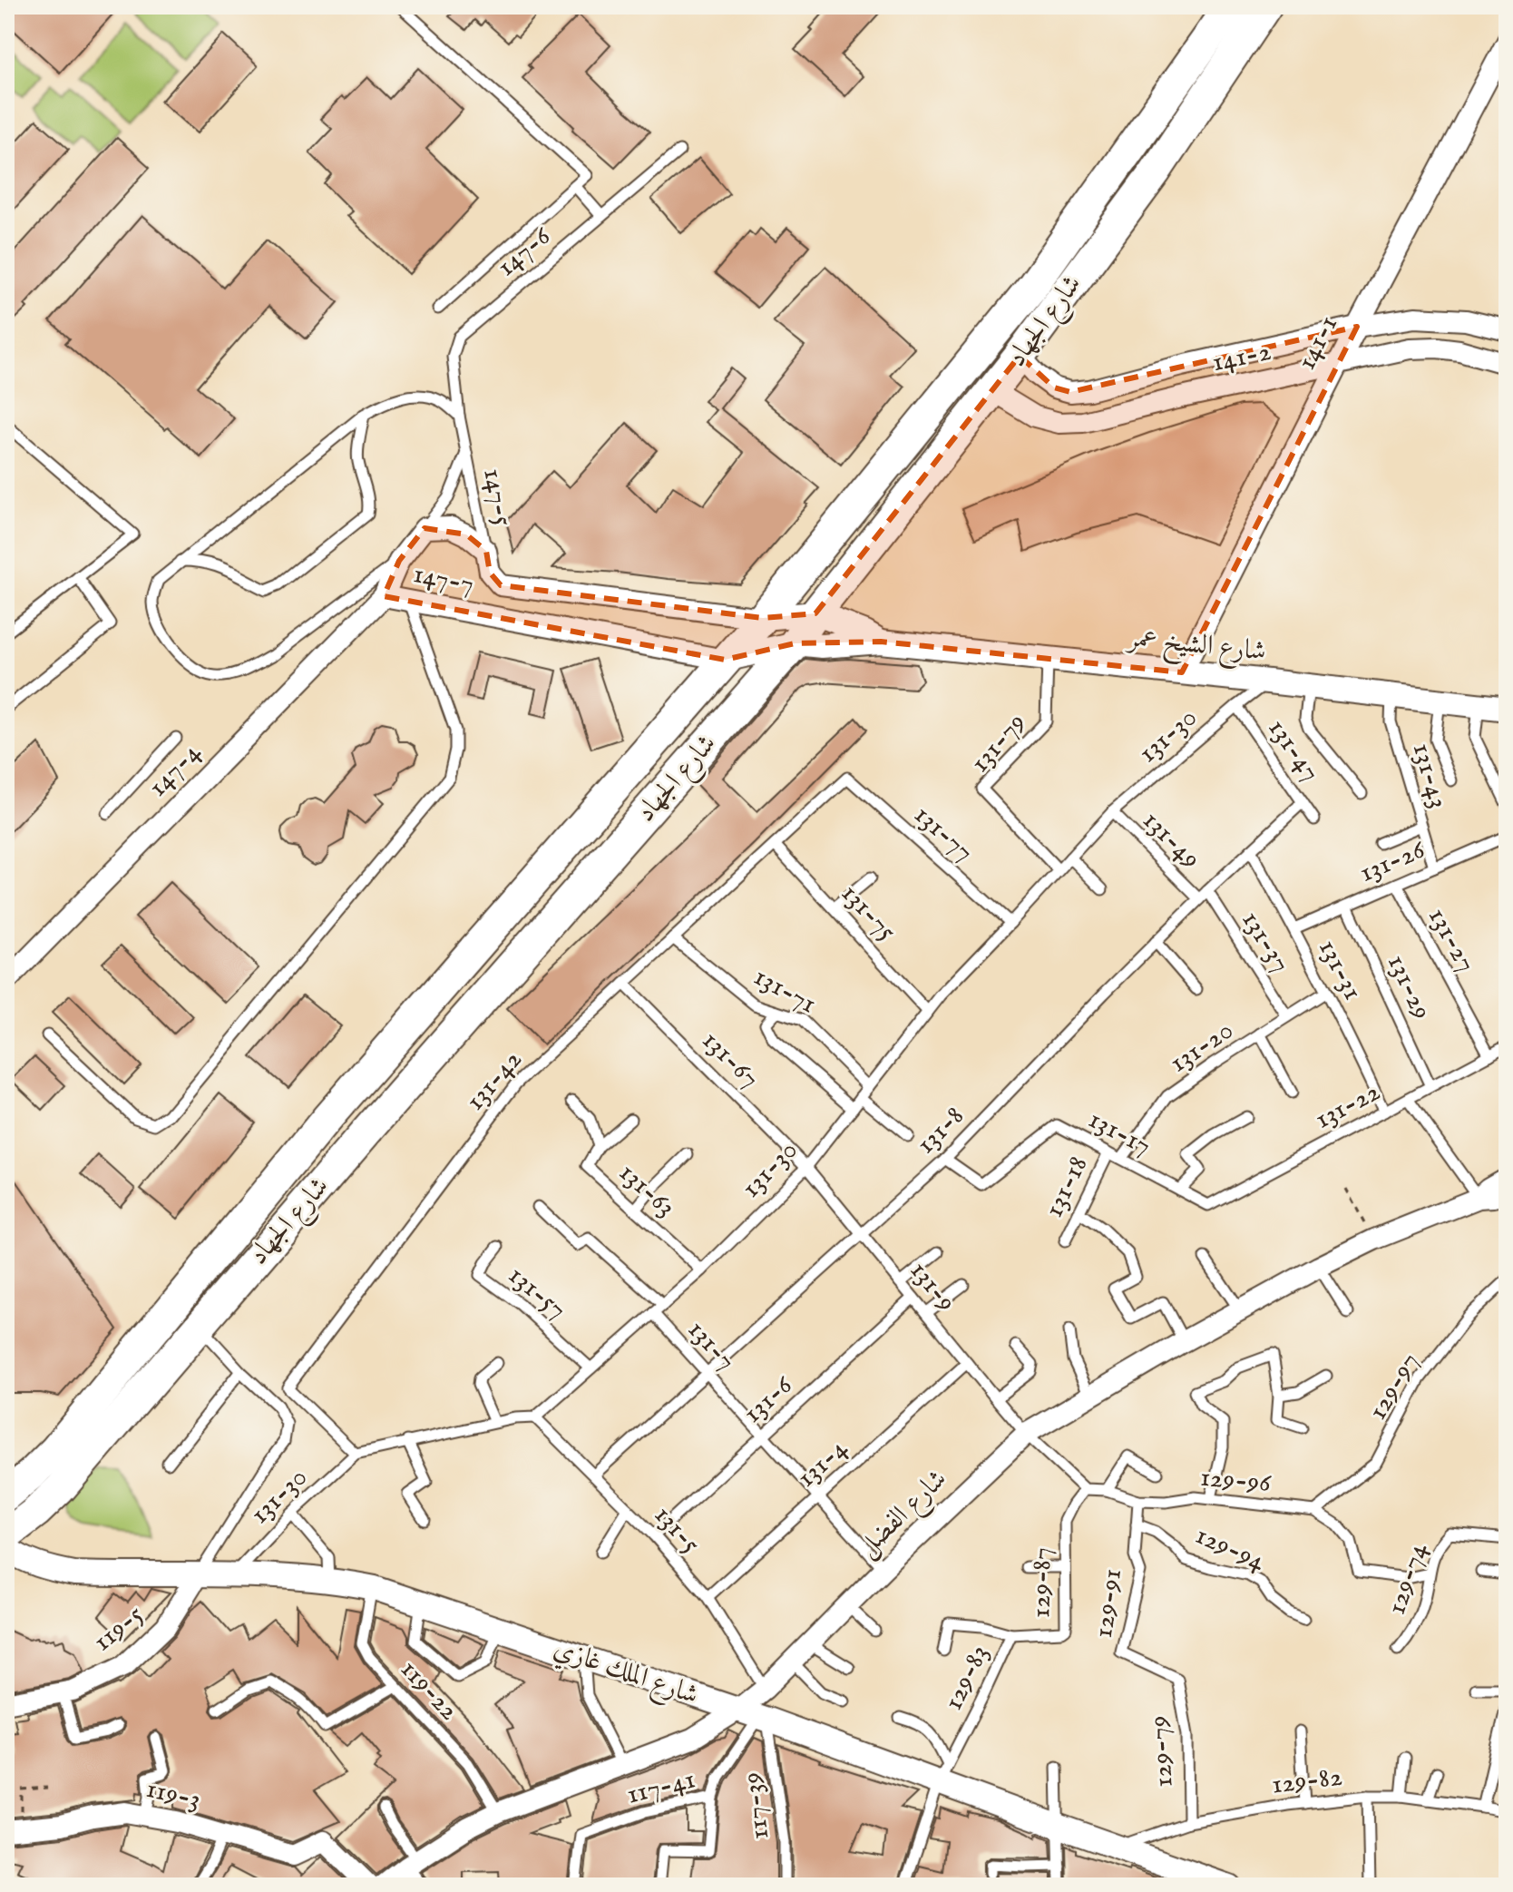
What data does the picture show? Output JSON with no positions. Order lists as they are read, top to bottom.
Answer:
{
  "streets": {
    "main road": ["شارع الجهاد"],
    "street": [
      "141-1",
      "141-2",
      "147-7",
      "شارع الشيخ عمر",
      "147-4",
      "شارع الفضل",
      "119-5",
      "شارع الملك غازي",
      "119-3"
    ],
    "lane": [
      "147-6",
      "147-5",
      "131-30",
      "131-79",
      "131-47",
      "131-43",
      "131-77",
      "131-49",
      "131-26",
      "131-75",
      "131-27",
      "131-37",
      "131-31",
      "131-29",
      "131-71",
      "131-20",
      "131-67",
      "131-42",
      "131-22",
      "131-8",
      "131-17",
      "131-18",
      "131-63",
      "131-9",
      "131-57",
      "131-7",
      "129-97",
      "131-6",
      "131-4",
      "129-96",
      "131-5",
      "129-94",
      "129-74",
      "129-87",
      "129-91",
      "129-83",
      "119-22",
      "129-79",
      "129-82",
      "117-41",
      "117-39"
    ]
  },
  "crossings": [
    ["147-6", "147-5"],
    ["شارع الجهاد", "141-2"],
    ["شارع الجهاد", "147-7"],
    ["شارع الجهاد", "شارع الشيخ عمر"],
    ["141-1", "141-2"],
    ["141-1", "شارع الشيخ عمر"],
    ["147-5", "147-7"],
    ["147-7", "شارع الشيخ عمر"],
    ["147-7", "147-4"],
    ["شارع الشيخ عمر", "131-30"],
    ["شارع الشيخ عمر", "131-79"],
    ["شارع الشيخ عمر", "131-43"],
    ["131-30", "131-79"],
    ["131-30", "131-47"],
    ["131-30", "131-77"],
    ["131-30", "131-49"],
    ["131-30", "131-75"],
    ["131-30", "131-71"],
    ["131-30", "131-67"],
    ["131-30", "131-42"],
    ["131-30", "131-63"],
    ["131-30", "131-9"],
    ["131-30", "131-57"],
    ["131-30", "131-7"],
    ["131-30", "131-5"],
    ["131-30", "شارع الملك غازي"],
    ["131-47", "131-8"],
    ["131-43", "131-26"],
    ["131-77", "131-42"],
    ["131-49", "131-8"],
    ["131-26", "131-27"],
    ["131-26", "131-31"],
    ["131-26", "131-29"],
    ["131-75", "131-42"],
    ["131-27", "131-22"],
    ["131-37", "131-20"],
    ["131-37", "131-8"],
    ["131-31", "131-20"],
    ["131-31", "131-22"],
    ["131-31", "131-8"],
    ["131-29", "131-22"],
    ["131-71", "131-42"],
    ["131-20", "131-17"],
    ["131-67", "131-42"],
    ["131-67", "131-9"],
    ["131-22", "131-17"],
    ["131-8", "131-17"],
    ["131-8", "131-9"],
    ["131-8", "131-7"],
    ["131-8", "131-5"],
    ["131-17", "131-18"],
    ["131-9", "131-6"],
    ["131-9", "131-4"],
    ["131-9", "شارع الفضل"],
    ["131-7", "131-6"],
    ["131-7", "131-4"],
    ["131-7", "شارع الفضل"],
    ["129-97", "129-96"],
    ["131-6", "131-5"],
    ["131-4", "131-5"],
    ["129-96", "129-87"],
    ["129-96", "129-91"],
    ["شارع الفضل", "131-5"],
    ["شارع الفضل", "شارع الملك غازي"],
    ["شارع الفضل", "119-22"],
    ["شارع الفضل", "117-41"],
    ["شارع الفضل", "117-39"],
    ["129-94", "129-91"],
    ["129-87", "129-83"],
    ["129-91", "129-79"],
    ["119-5", "شارع الملك غازي"],
    ["شارع الملك غازي", "129-83"],
    ["شارع الملك غازي", "119-22"],
    ["شارع الملك غازي", "129-82"],
    ["شارع الملك غازي", "117-41"],
    ["شارع الملك غازي", "117-39"],
    ["129-79", "129-82"],
    ["117-41", "117-39"]
  ]
}
